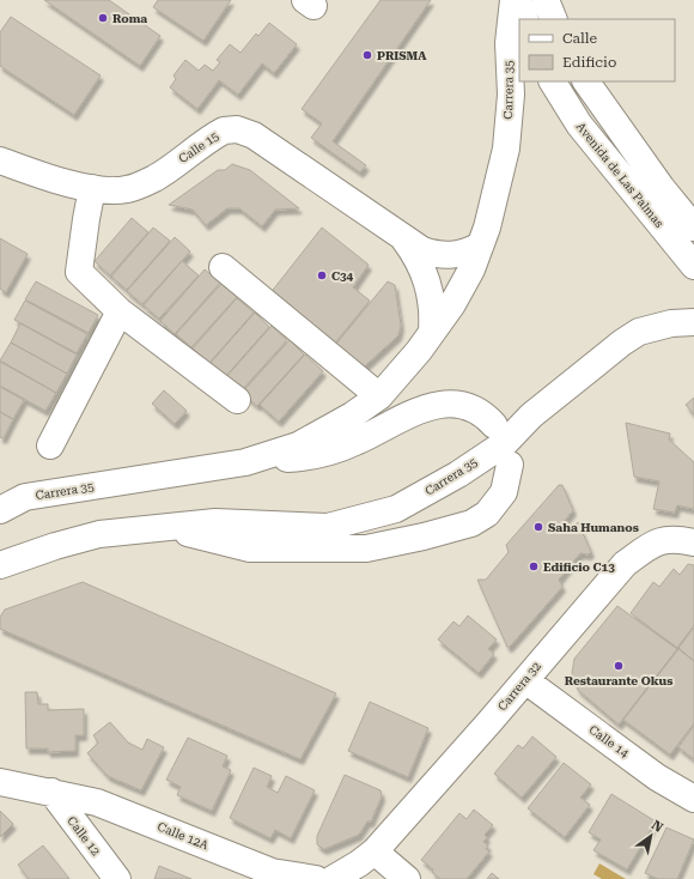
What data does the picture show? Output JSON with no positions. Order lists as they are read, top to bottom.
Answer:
{
  "streets": {
    "street": [
      "Carrera 35",
      "Calle 15",
      "Avenida de Las Palmas",
      "Carrera 32",
      "Calle 14",
      "Calle 12",
      "Calle 12A"
    ]
  },
  "crossings": [
    ["Carrera 35", "Calle 15"],
    ["Carrera 32", "Calle 14"],
    ["Calle 12", "Calle 12A"]
  ],
  "places": [
    "Roma",
    "PRISMA",
    "C34",
    "Saha Humanos",
    "Edificio C13",
    "Restaurante Okus"
  ],
  "legend": ["Calle", "Edificio"],
  "north": "top right"
}
